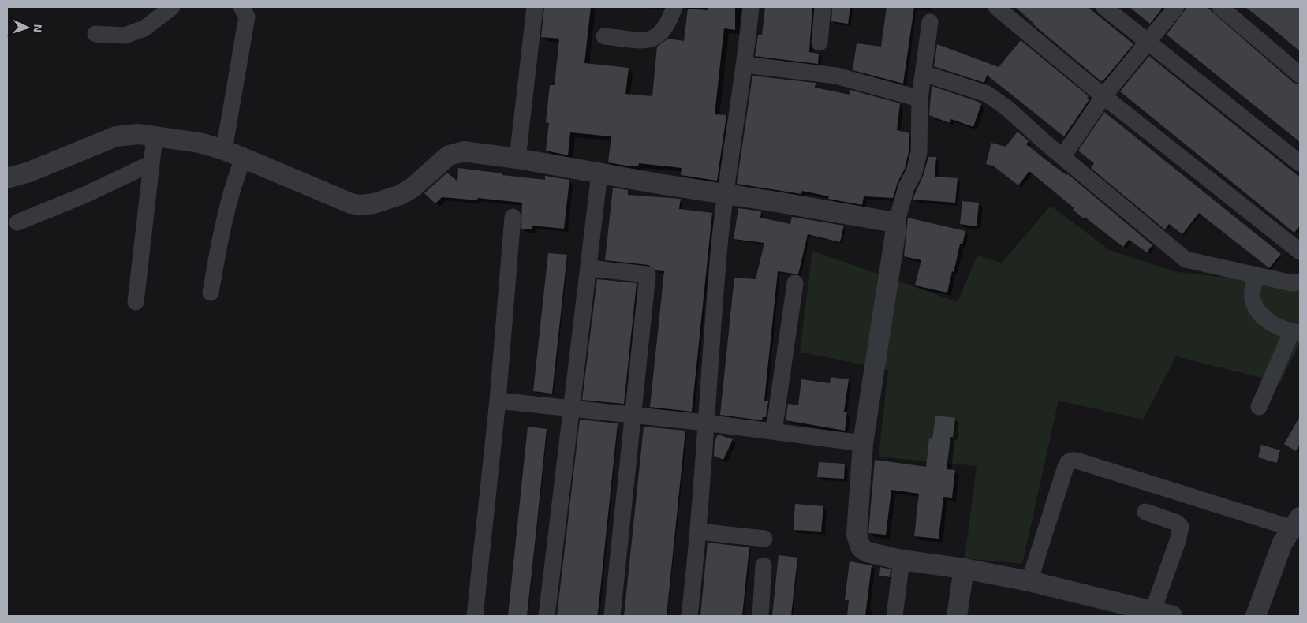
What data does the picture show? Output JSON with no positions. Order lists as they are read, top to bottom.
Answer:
{
  "north": "right"
}
